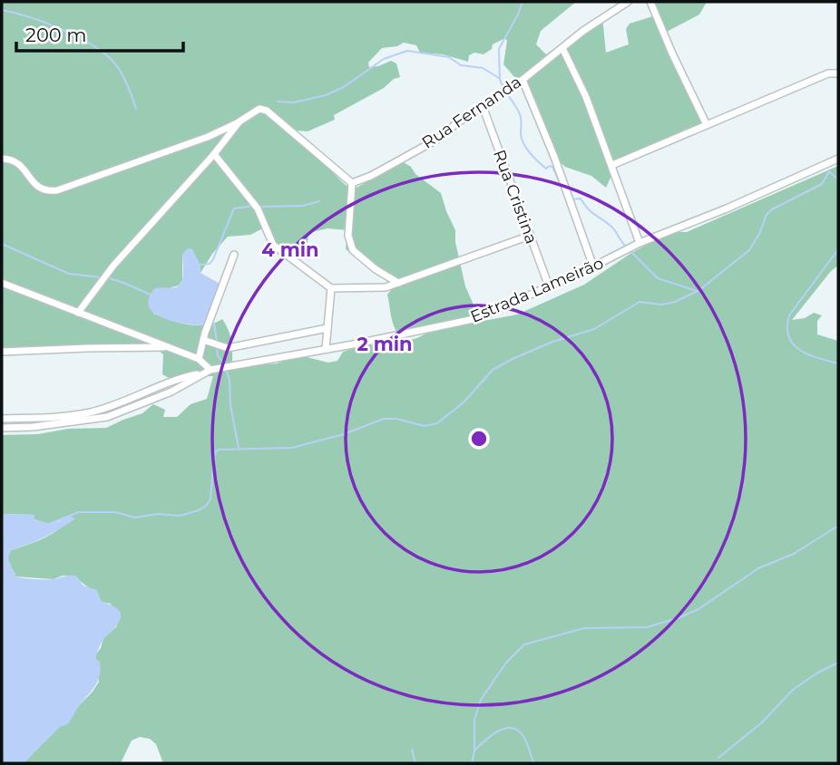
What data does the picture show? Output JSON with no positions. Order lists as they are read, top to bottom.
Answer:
{
  "streets": {
    "street": ["Rua Fernanda", "Rua Cristina", "Estrada Lameirão"]
  },
  "crossings": [
    ["Rua Fernanda", "Rua Cristina"],
    ["Rua Cristina", "Estrada Lameirão"]
  ],
  "scale_bar": "200 m",
  "rings": ["4 min", "2 min"]
}
